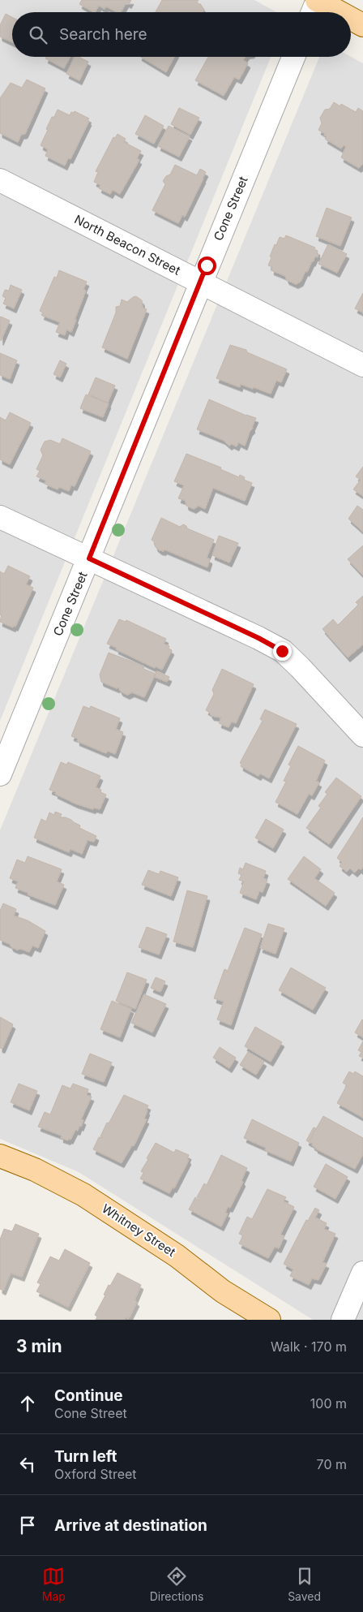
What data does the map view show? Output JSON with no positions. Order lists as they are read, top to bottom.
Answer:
{
  "streets": {
    "main road": ["Whitney Street"],
    "street": ["Cone Street", "North Beacon Street"]
  },
  "crossings": [
    ["Cone Street", "North Beacon Street"]
  ],
  "page": {
    "search": "Search here",
    "heading": ["3 min", "Walk · 170 m"],
    "list": [
      ["Continue", "Cone Street", "100 m"],
      ["Turn left", "Oxford Street", "70 m"],
      "Arrive at destination"
    ],
    "nav": ["Map", "Directions", "Saved"]
  }
}
